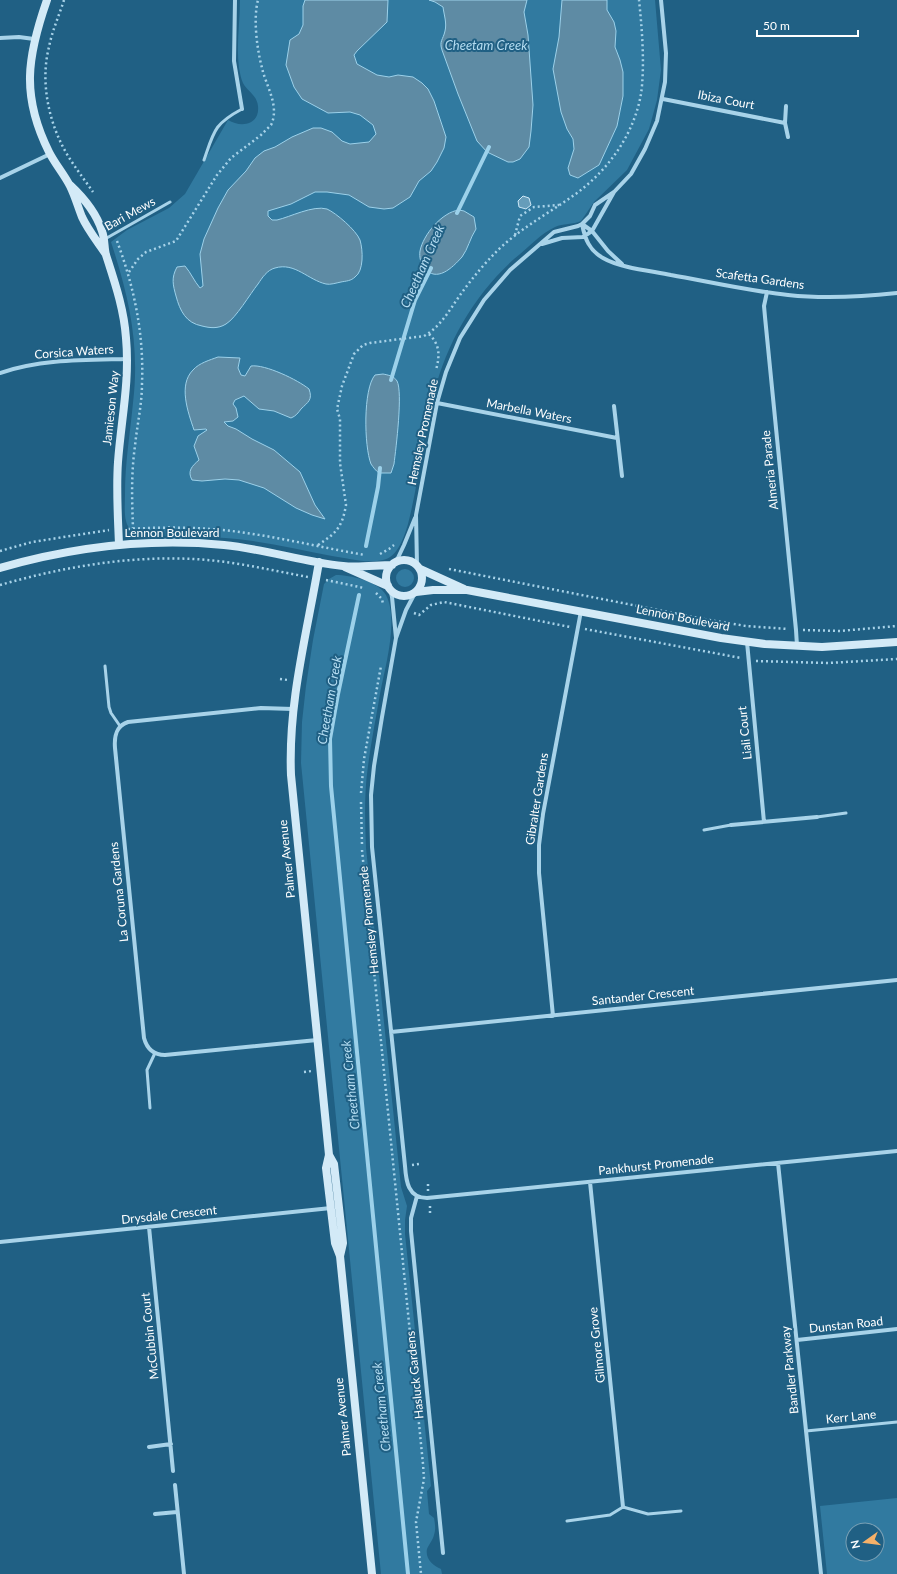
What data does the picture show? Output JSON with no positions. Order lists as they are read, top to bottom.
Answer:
{
  "streets": {
    "street": [
      "Ibiza Court",
      "Scafetta Gardens",
      "Corsica Waters",
      "Jamieson Way",
      "Marbella Waters",
      "Hemsley Promenade",
      "Almeria Parade",
      "Lennon Boulevard",
      "Liali Court",
      "Gibralter Gardens",
      "Palmer Avenue",
      "La Coruna Gardens",
      "Santander Crescent",
      "Pankhurst Promenade",
      "Drysdale Crescent",
      "Dunstan Road",
      "McCubbin Court",
      "Gilmore Grove",
      "Bandler Parkway",
      "Hasluck Gardens"
    ],
    "lane": ["Bari Mews", "Kerr Lane"]
  },
  "crossings": [
    ["Ibiza Court", "Hemsley Promenade"],
    ["Bari Mews", "Jamieson Way"],
    ["Scafetta Gardens", "Hemsley Promenade"],
    ["Scafetta Gardens", "Almeria Parade"],
    ["Corsica Waters", "Jamieson Way"],
    ["Jamieson Way", "Lennon Boulevard"],
    ["Marbella Waters", "Hemsley Promenade"],
    ["Hemsley Promenade", "Lennon Boulevard"],
    ["Hemsley Promenade", "Santander Crescent"],
    ["Hemsley Promenade", "Pankhurst Promenade"],
    ["Hemsley Promenade", "Hasluck Gardens"],
    ["Almeria Parade", "Lennon Boulevard"],
    ["Lennon Boulevard", "Liali Court"],
    ["Lennon Boulevard", "Gibralter Gardens"],
    ["Lennon Boulevard", "Palmer Avenue"],
    ["Gibralter Gardens", "Santander Crescent"],
    ["Palmer Avenue", "Drysdale Crescent"],
    ["Pankhurst Promenade", "Gilmore Grove"],
    ["Pankhurst Promenade", "Bandler Parkway"],
    ["Pankhurst Promenade", "Hasluck Gardens"],
    ["Drysdale Crescent", "McCubbin Court"],
    ["Dunstan Road", "Bandler Parkway"],
    ["Bandler Parkway", "Kerr Lane"]
  ],
  "water": ["Cheetam Creek", "Cheetham Creek"],
  "scale_bar": "50 m",
  "north": "left"
}
